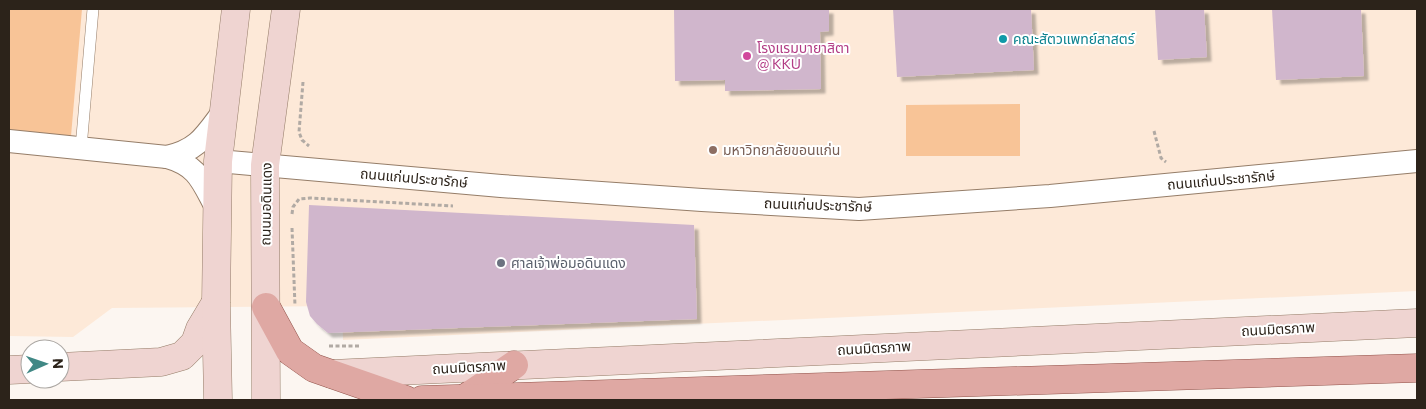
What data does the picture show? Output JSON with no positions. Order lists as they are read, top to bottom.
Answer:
{
  "streets": {
    "main road": ["ถนนมอดินแดง", "ถนนมิตรภาพ"],
    "street": ["ถนนแก่นประชารักษ์"]
  },
  "crossings": [
    ["ถนนแก่นประชารักษ์", "ถนนมอดินแดง"]
  ],
  "places": [
    "คณะสัตวแพทย์สาสตร์",
    "โรงแรมบายาสิตา @ KKU",
    "มหาวิทยาลัยขอนแก่น",
    "ศาลเจ้าพ่อมอดินแดง"
  ],
  "north": "right"
}
